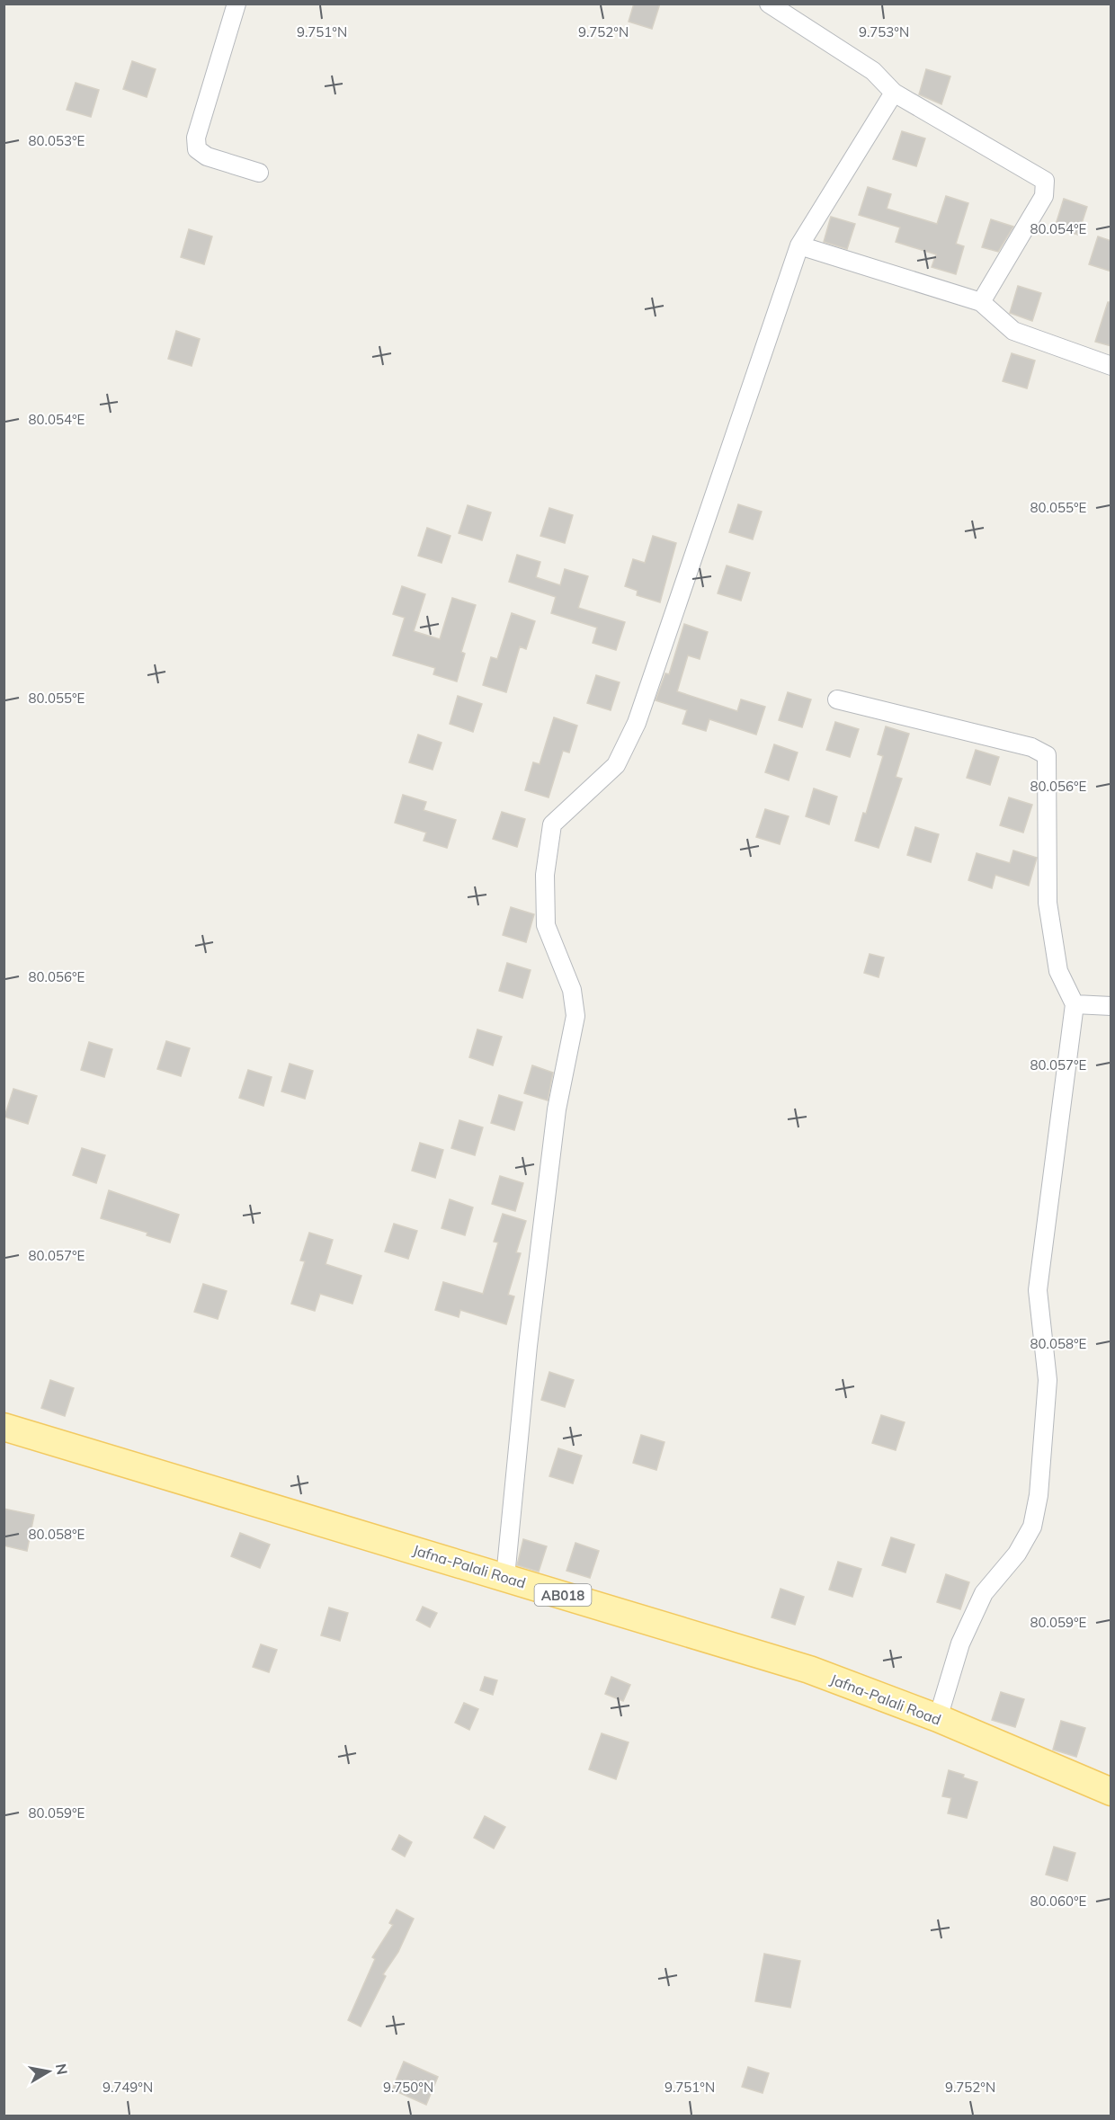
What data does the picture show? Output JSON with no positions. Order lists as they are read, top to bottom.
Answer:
{
  "streets": {
    "main road": ["Jafna-Palali Road", "AB018"]
  },
  "north": "right",
  "coordinates": [
    "9.751°N",
    "9.752°N",
    "9.753°N",
    "80.053°E",
    "80.054°E",
    "80.055°E",
    "80.056°E",
    "80.057°E",
    "80.058°E",
    "80.059°E",
    "80.060°E",
    "9.749°N",
    "9.750°N"
  ]
}
